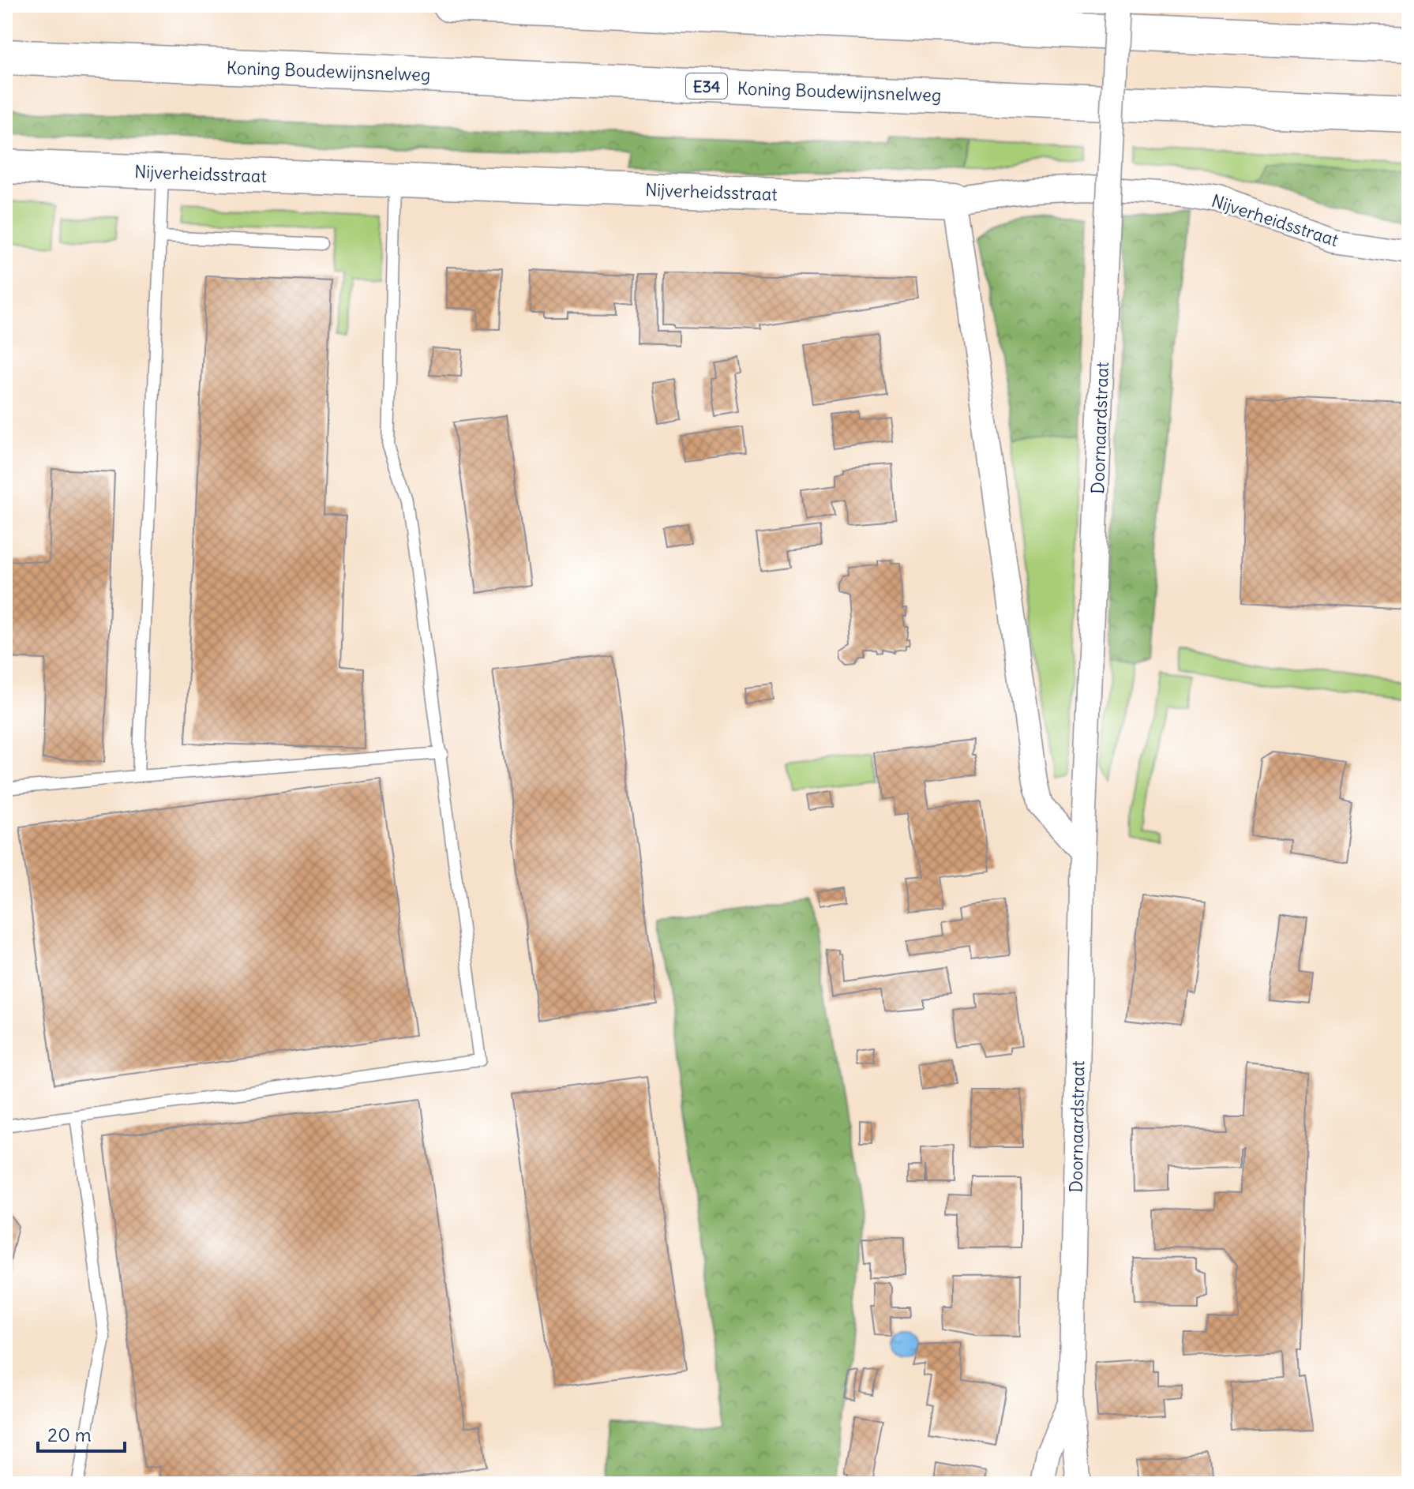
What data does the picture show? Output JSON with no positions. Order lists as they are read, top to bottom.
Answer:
{
  "streets": {
    "highway": ["Koning Boudewijnsnelweg", "E34"],
    "street": ["Nijverheidsstraat", "Doornaardstraat"]
  },
  "scale_bar": "20 m"
}
